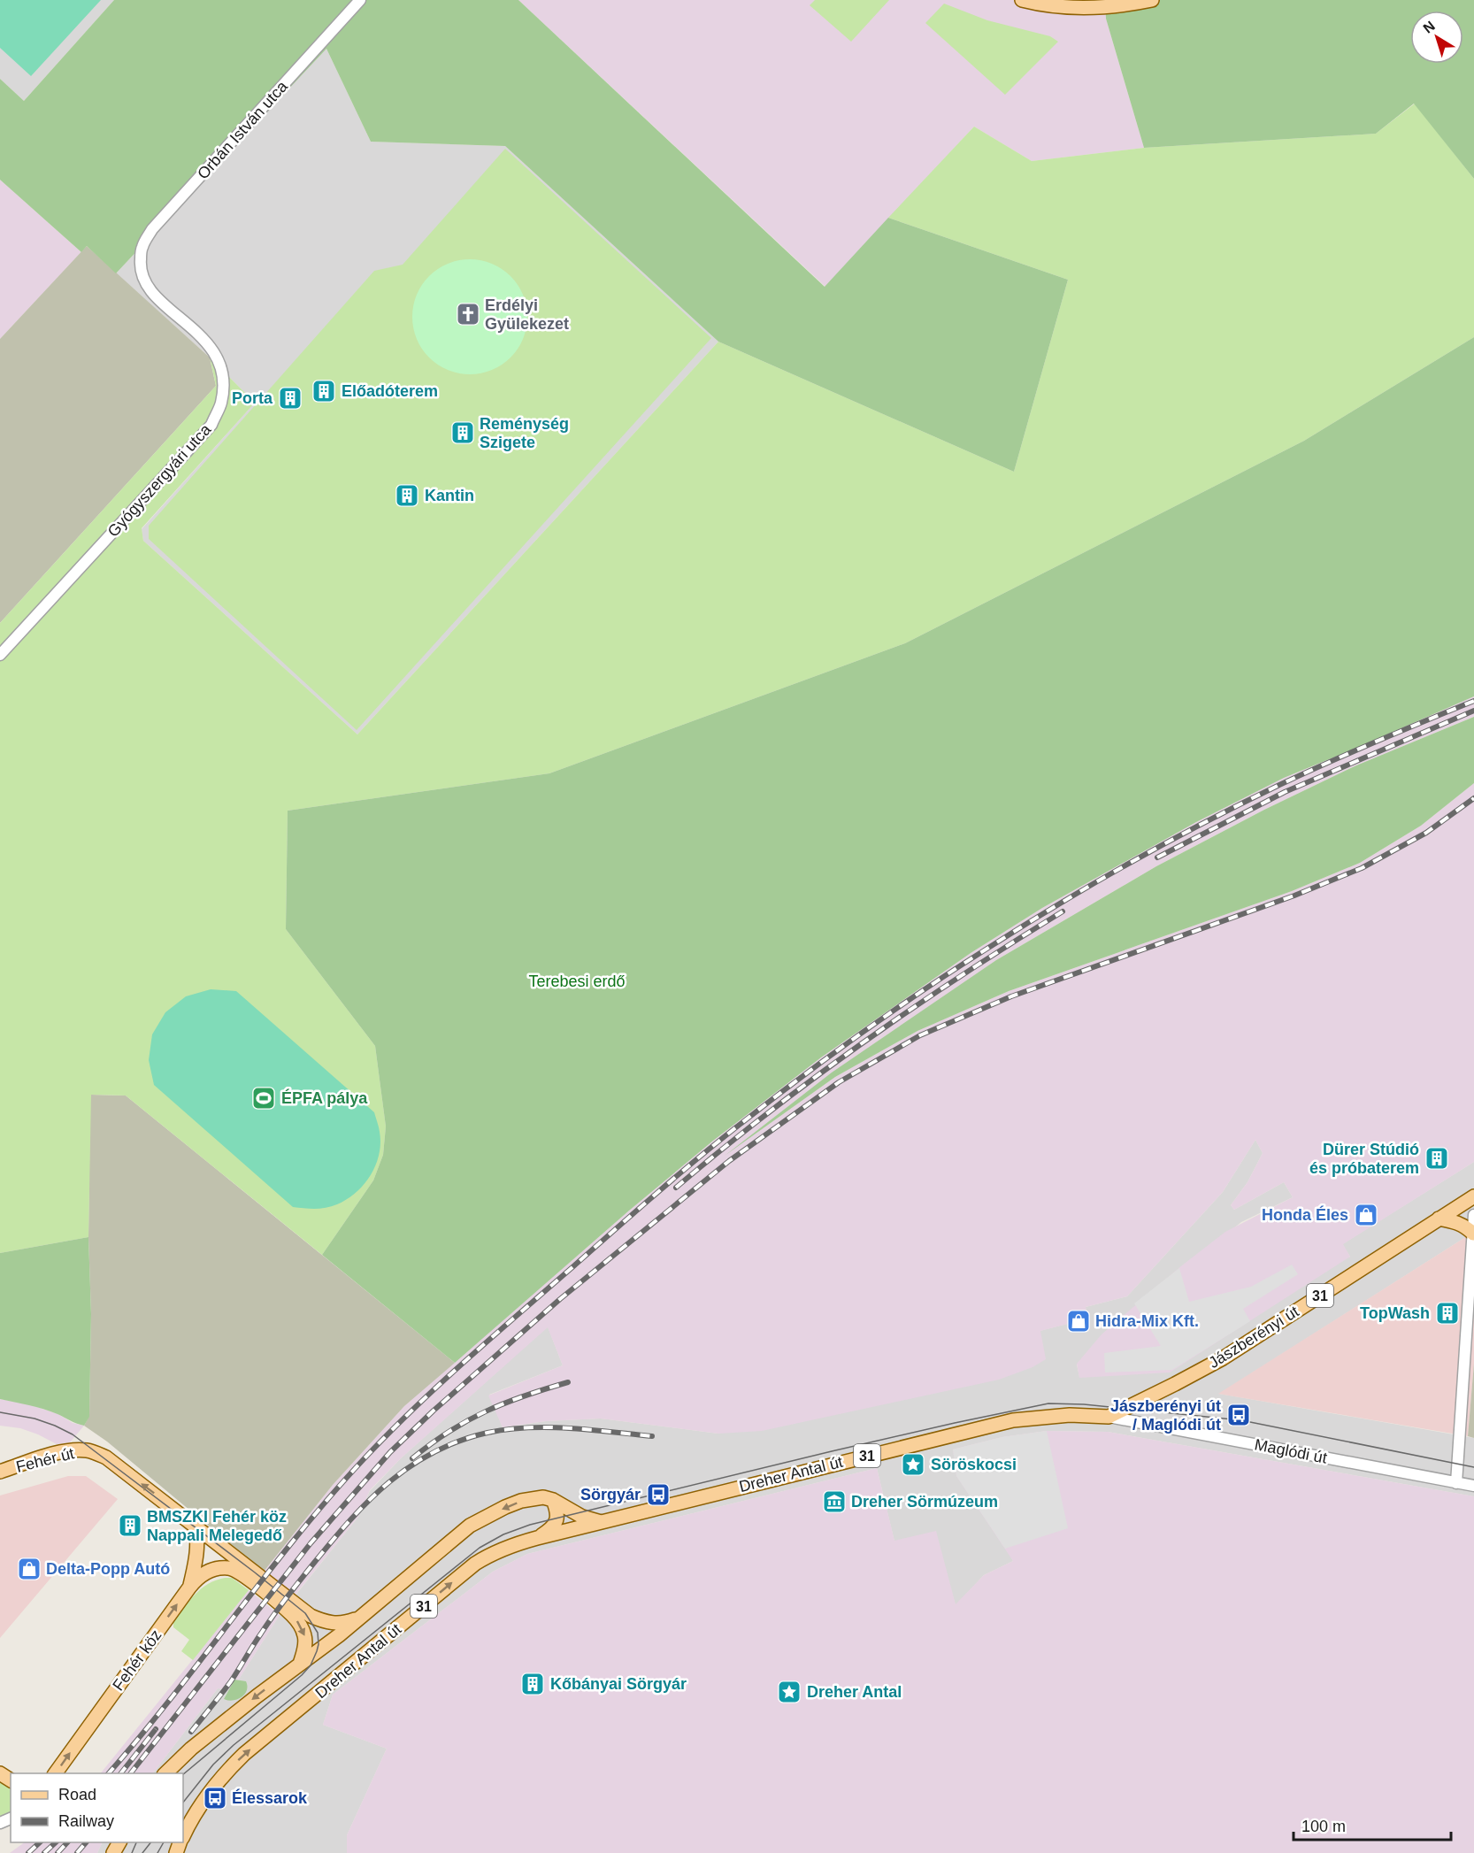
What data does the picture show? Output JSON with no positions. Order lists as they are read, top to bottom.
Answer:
{
  "streets": {
    "main road": [
      "31",
      "Jászberényi út",
      "Fehér út",
      "Dreher Antal út",
      "Fehér köz"
    ],
    "street": ["Orbán István utca", "Gyógyszergyári utca", "Maglódi út"]
  },
  "crossings": [
    ["Orbán István utca", "Gyógyszergyári utca"],
    ["Jászberényi út", "Maglódi út"],
    ["Jászberényi út", "Dreher Antal út"],
    ["Maglódi út", "Dreher Antal út"],
    ["Fehér út", "Dreher Antal út"],
    ["Dreher Antal út", "Fehér köz"]
  ],
  "one_way": ["Fehér út"],
  "parks": ["Terebesi erdő"],
  "places": {
    "church": ["Erdélyi Gyülekezet"],
    "building": [
      "Előadóterem",
      "Porta",
      "Reménység Szigete",
      "Kantin",
      "Dürer Stúdió és próbaterem",
      "TopWash",
      "BMSZKI Fehér köz Nappali Melegedő",
      "Kőbányai Sörgyár"
    ],
    "sports": ["ÉPFA pálya"],
    "shop": ["Honda Éles", "Hidra-Mix Kft.", "Delta-Popp Autó"],
    "bus stop": ["Jászberényi út / Maglódi út", "Sörgyár", "Élessarok"],
    "place": ["Söröskocsi", "Dreher Antal"],
    "museum": ["Dreher Sörmúzeum"]
  },
  "legend": ["Road", "Railway"],
  "scale_bar": "100 m",
  "north": "top left"
}
